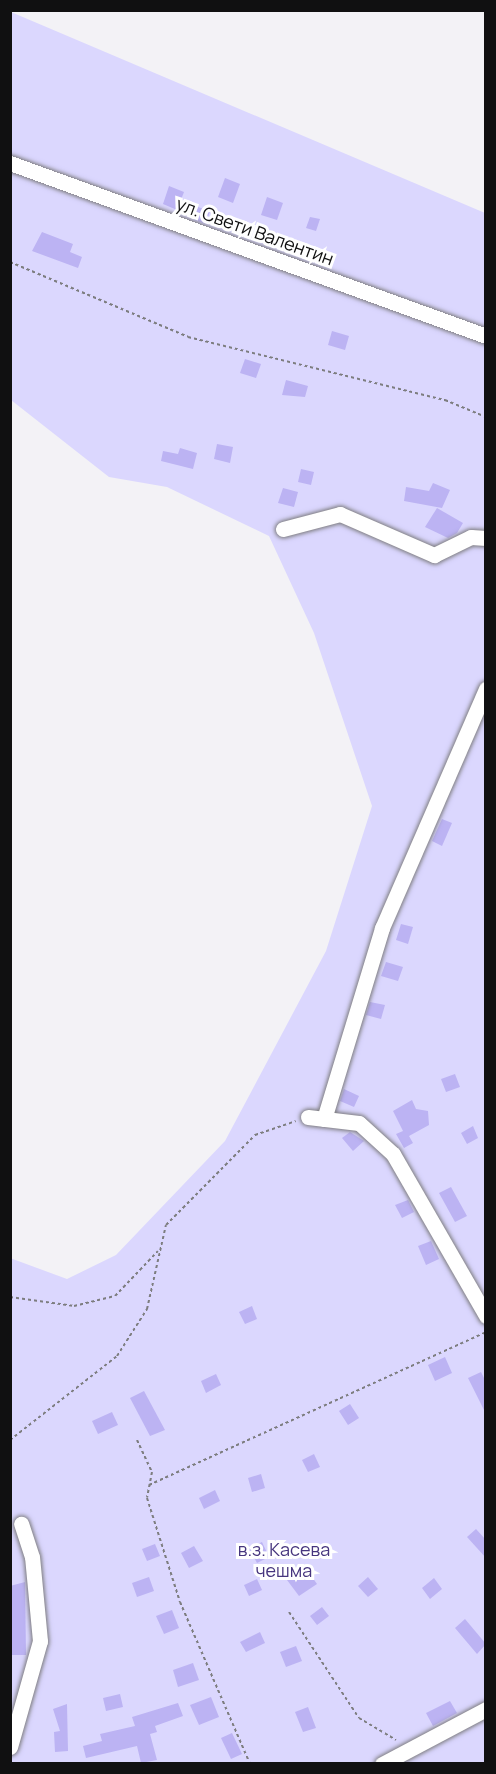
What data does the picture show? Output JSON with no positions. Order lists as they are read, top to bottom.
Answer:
{
  "streets": {
    "street": ["ул. Свети Валентин"]
  },
  "parks": ["в.з. Касева чешма"]
}
